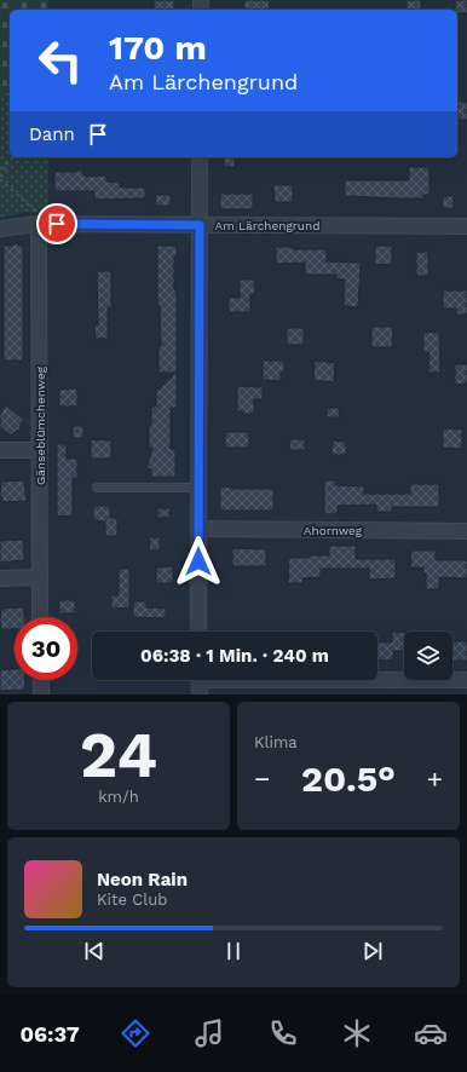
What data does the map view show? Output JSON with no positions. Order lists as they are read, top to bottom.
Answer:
{
  "streets": {
    "street": ["Am Lärchengrund", "Gänseblümchenweg", "Ahornweg"]
  },
  "crossings": [
    ["Am Lärchengrund", "Gänseblümchenweg"]
  ],
  "page": {
    "turn": ["170 m", "Am Lärchengrund"],
    "then": "Dann",
    "limit": "30",
    "trip": "06:38 · 1 Min. · 240 m",
    "tile": [
      ["24", "km/h"],
      "Klima"
    ],
    "heat": ["−", "20.5°", "+"],
    "song": ["Neon Rain", "Kite Club"],
    "tabs": "06:37"
  }
}
